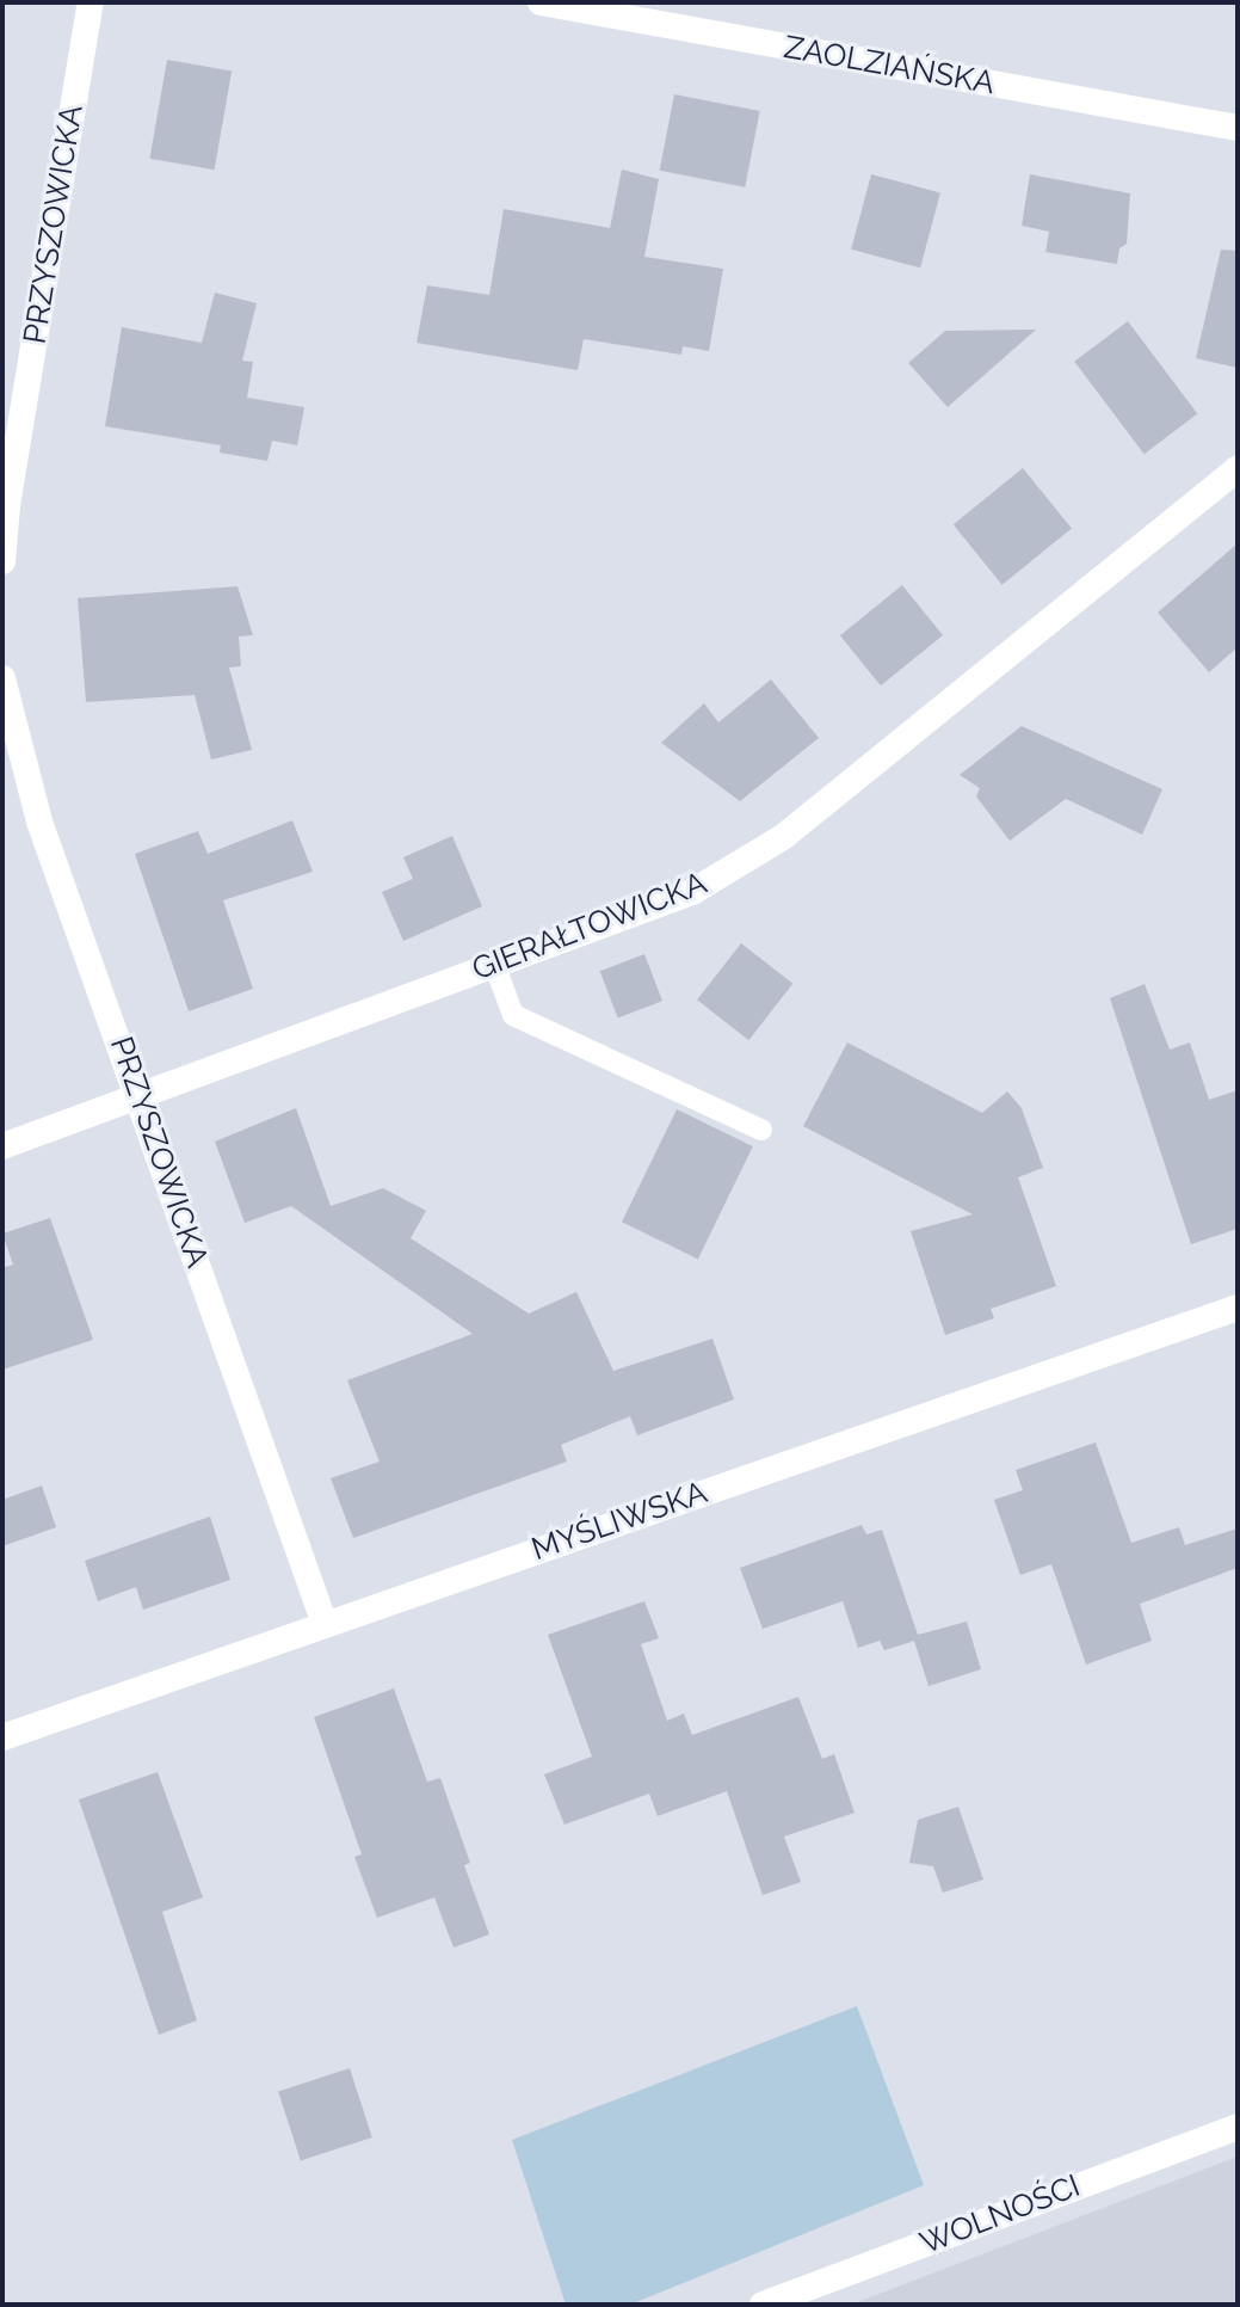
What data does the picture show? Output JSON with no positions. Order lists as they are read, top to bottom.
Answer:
{
  "streets": {
    "street": [
      "ZAOLZIAŃSKA",
      "PRZYSZOWICKA",
      "GIERAŁTOWICKA",
      "MYŚLIWSKA",
      "WOLNOŚCI"
    ]
  },
  "crossings": [
    ["PRZYSZOWICKA", "GIERAŁTOWICKA"],
    ["PRZYSZOWICKA", "MYŚLIWSKA"]
  ]
}
